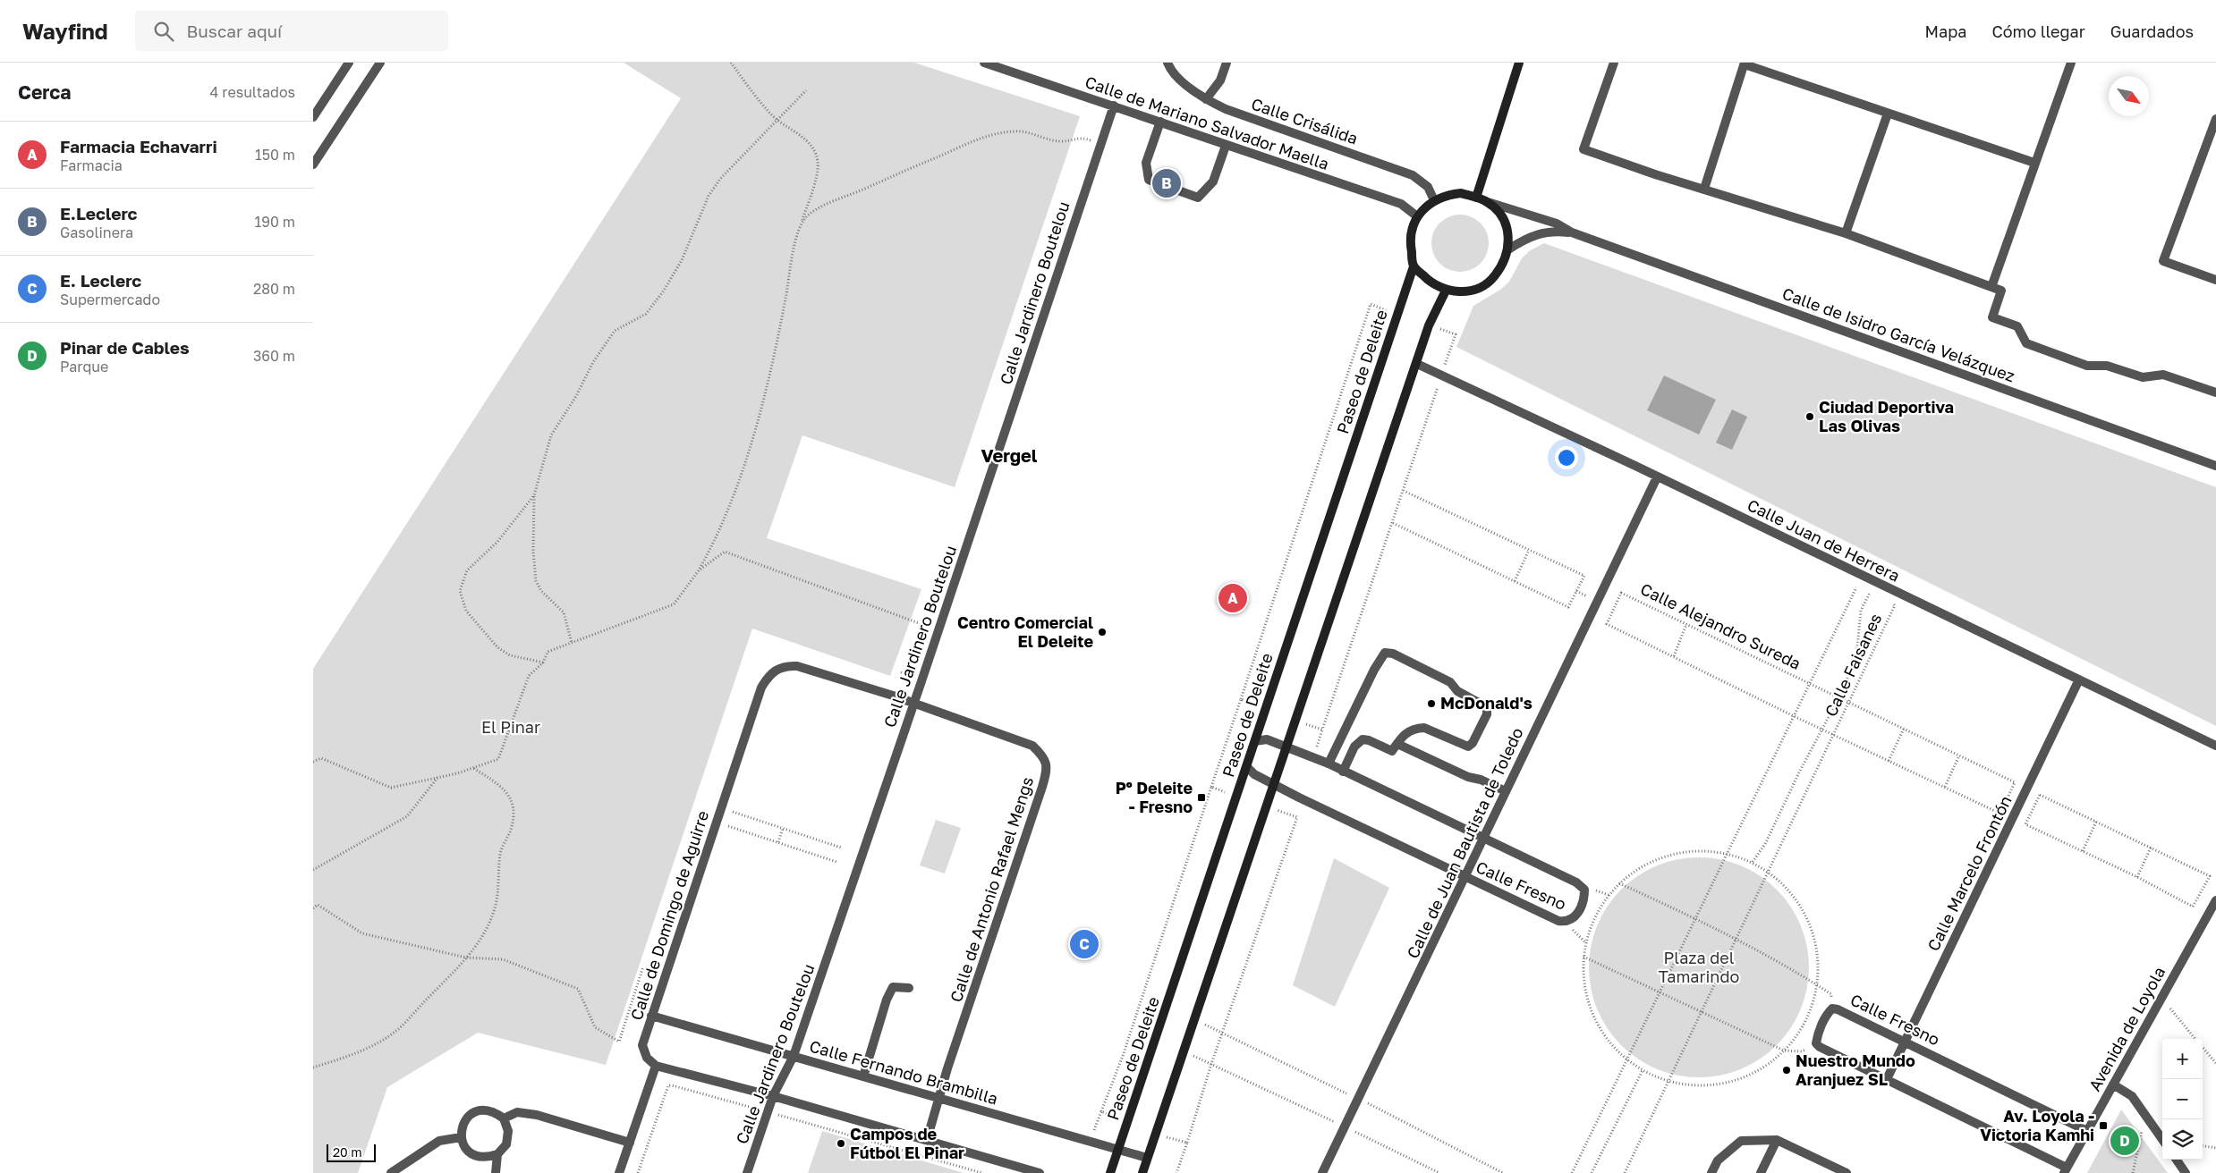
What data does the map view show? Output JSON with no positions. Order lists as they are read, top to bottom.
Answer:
{
  "streets": {
    "main road": ["Paseo de Deleite"],
    "street": [
      "Calle Crisálida",
      "Calle de Mariano Salvador Maella",
      "Calle Jardinero Boutelou",
      "Calle de Isidro García Velázquez",
      "Calle Juan de Herrera",
      "Calle de Juan Bautista de Toledo",
      "Calle Marcelo Frontón",
      "Calle Fresno",
      "Calle de Antonio Rafael Mengs",
      "Calle de Domingo de Aguirre",
      "Avenida de Loyola",
      "Calle Fernando Brambilla"
    ],
    "path": ["Calle Alejandro Sureda", "Calle Faisanes"]
  },
  "crossings": [
    ["Calle Crisálida", "Calle de Mariano Salvador Maella"],
    ["Calle Crisálida", "Calle de Isidro García Velázquez"],
    ["Calle Crisálida", "Paseo de Deleite"],
    ["Calle de Mariano Salvador Maella", "Calle Jardinero Boutelou"],
    ["Calle de Mariano Salvador Maella", "Calle de Isidro García Velázquez"],
    ["Calle de Mariano Salvador Maella", "Paseo de Deleite"],
    ["Calle Jardinero Boutelou", "Calle de Antonio Rafael Mengs"],
    ["Calle Jardinero Boutelou", "Calle Fernando Brambilla"],
    ["Calle de Isidro García Velázquez", "Paseo de Deleite"],
    ["Paseo de Deleite", "Calle Fresno"],
    ["Paseo de Deleite", "Calle Fernando Brambilla"],
    ["Calle Juan de Herrera", "Calle de Juan Bautista de Toledo"],
    ["Calle Juan de Herrera", "Calle Marcelo Frontón"],
    ["Calle Alejandro Sureda", "Calle Faisanes"],
    ["Calle de Juan Bautista de Toledo", "Calle Fresno"],
    ["Calle Marcelo Frontón", "Calle Fresno"],
    ["Calle Fresno", "Avenida de Loyola"],
    ["Calle de Antonio Rafael Mengs", "Calle de Domingo de Aguirre"],
    ["Calle de Antonio Rafael Mengs", "Calle Fernando Brambilla"],
    ["Calle de Domingo de Aguirre", "Calle Fernando Brambilla"]
  ],
  "districts": ["Vergel"],
  "parks": ["El Pinar", "Plaza del Tamarindo"],
  "places": {
    "other": [
      "Ciudad Deportiva Las Olivas",
      "Centro Comercial El Deleite",
      "McDonald's",
      "Nuestro Mundo Aranjuez SL",
      "Campos de Fútbol El Pinar"
    ],
    "transit": ["Pº Deleite - Fresno", "Av. Loyola - Victoria Kamhi"]
  },
  "scale_bar": "20 m",
  "north": "bottom right",
  "page": {
    "header": "Wayfind",
    "search": "Buscar aquí",
    "nav": ["Mapa", "Cómo llegar", "Guardados"],
    "heading": ["Cerca", "4 resultados"],
    "list": [
      {
        "mark": "A",
        "name": "Farmacia Echavarri",
        "note": "Farmacia",
        "value": "150 m"
      },
      {
        "mark": "B",
        "name": "E.Leclerc",
        "note": "Gasolinera",
        "value": "190 m"
      },
      {
        "mark": "C",
        "name": "E. Leclerc",
        "note": "Supermercado",
        "value": "280 m"
      },
      {
        "mark": "D",
        "name": "Pinar de Cables",
        "note": "Parque",
        "value": "360 m"
      }
    ],
    "pins": [
      "B",
      "A",
      "C",
      "D"
    ],
    "map_buttons": ["+", "−"],
    "scale": "20 m"
  }
}
